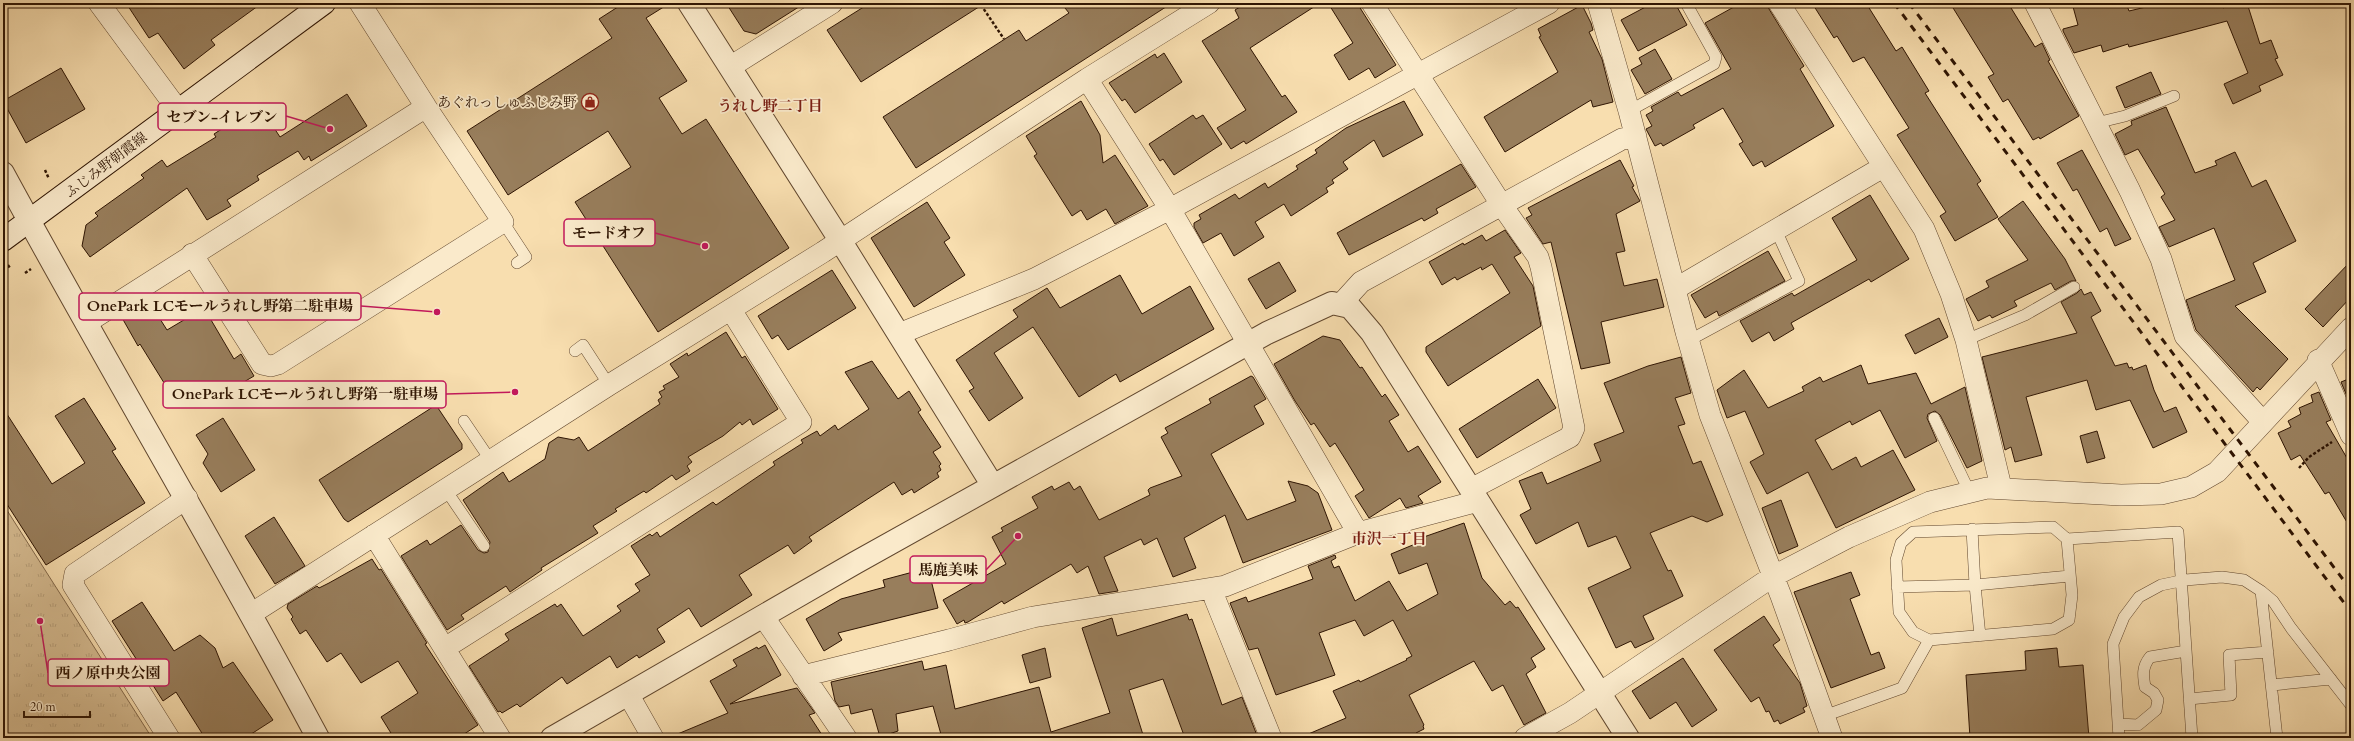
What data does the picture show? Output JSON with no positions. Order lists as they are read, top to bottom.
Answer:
{
  "streets": {
    "street": ["ふじみ野朝霞線"]
  },
  "districts": ["うれし野二丁目", "市沢一丁目"],
  "places": {
    "shop": ["あぐれっしゅふじみ野"],
    "other": [
      "セブン-イレブン",
      "モードオフ",
      "OnePark LCモールうれし野第二駐車場",
      "OnePark LCモールうれし野第一駐車場",
      "馬鹿美味",
      "西ノ原中央公園"
    ]
  },
  "scale_bar": "20 m"
}
